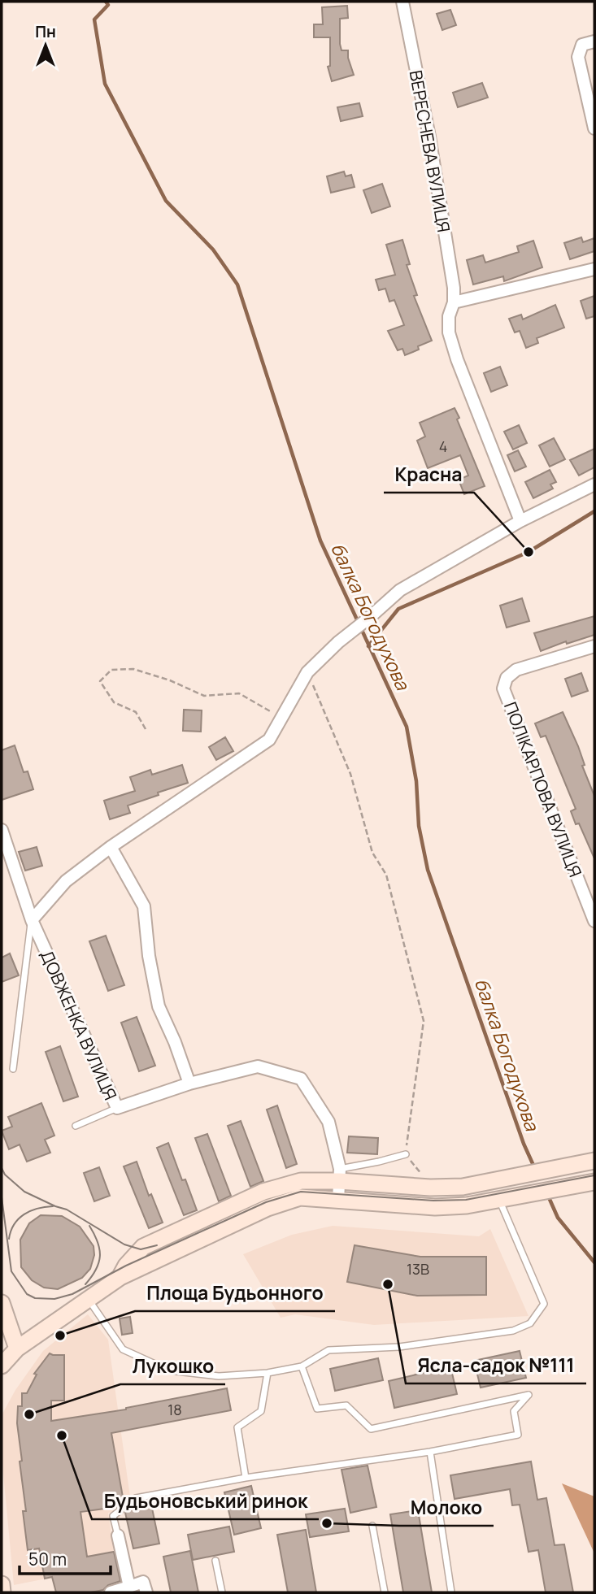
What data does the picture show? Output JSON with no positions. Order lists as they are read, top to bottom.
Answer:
{
  "streets": {
    "street": ["ВЕРЕСНЕВА ВУЛИЦЯ", "ПОЛІКАРПОВА ВУЛИЦЯ", "ДОВЖЕНКА ВУЛИЦЯ"]
  },
  "water": ["балка Богодухова"],
  "places": [
    "Красна",
    "Ясла-садок №111",
    "Площа Будьонного",
    "Лукошко",
    "Будьоновський ринок",
    "Молоко"
  ],
  "house_numbers": ["4", "13В", "18"],
  "scale_bar": "50 m",
  "north": "top"
}
